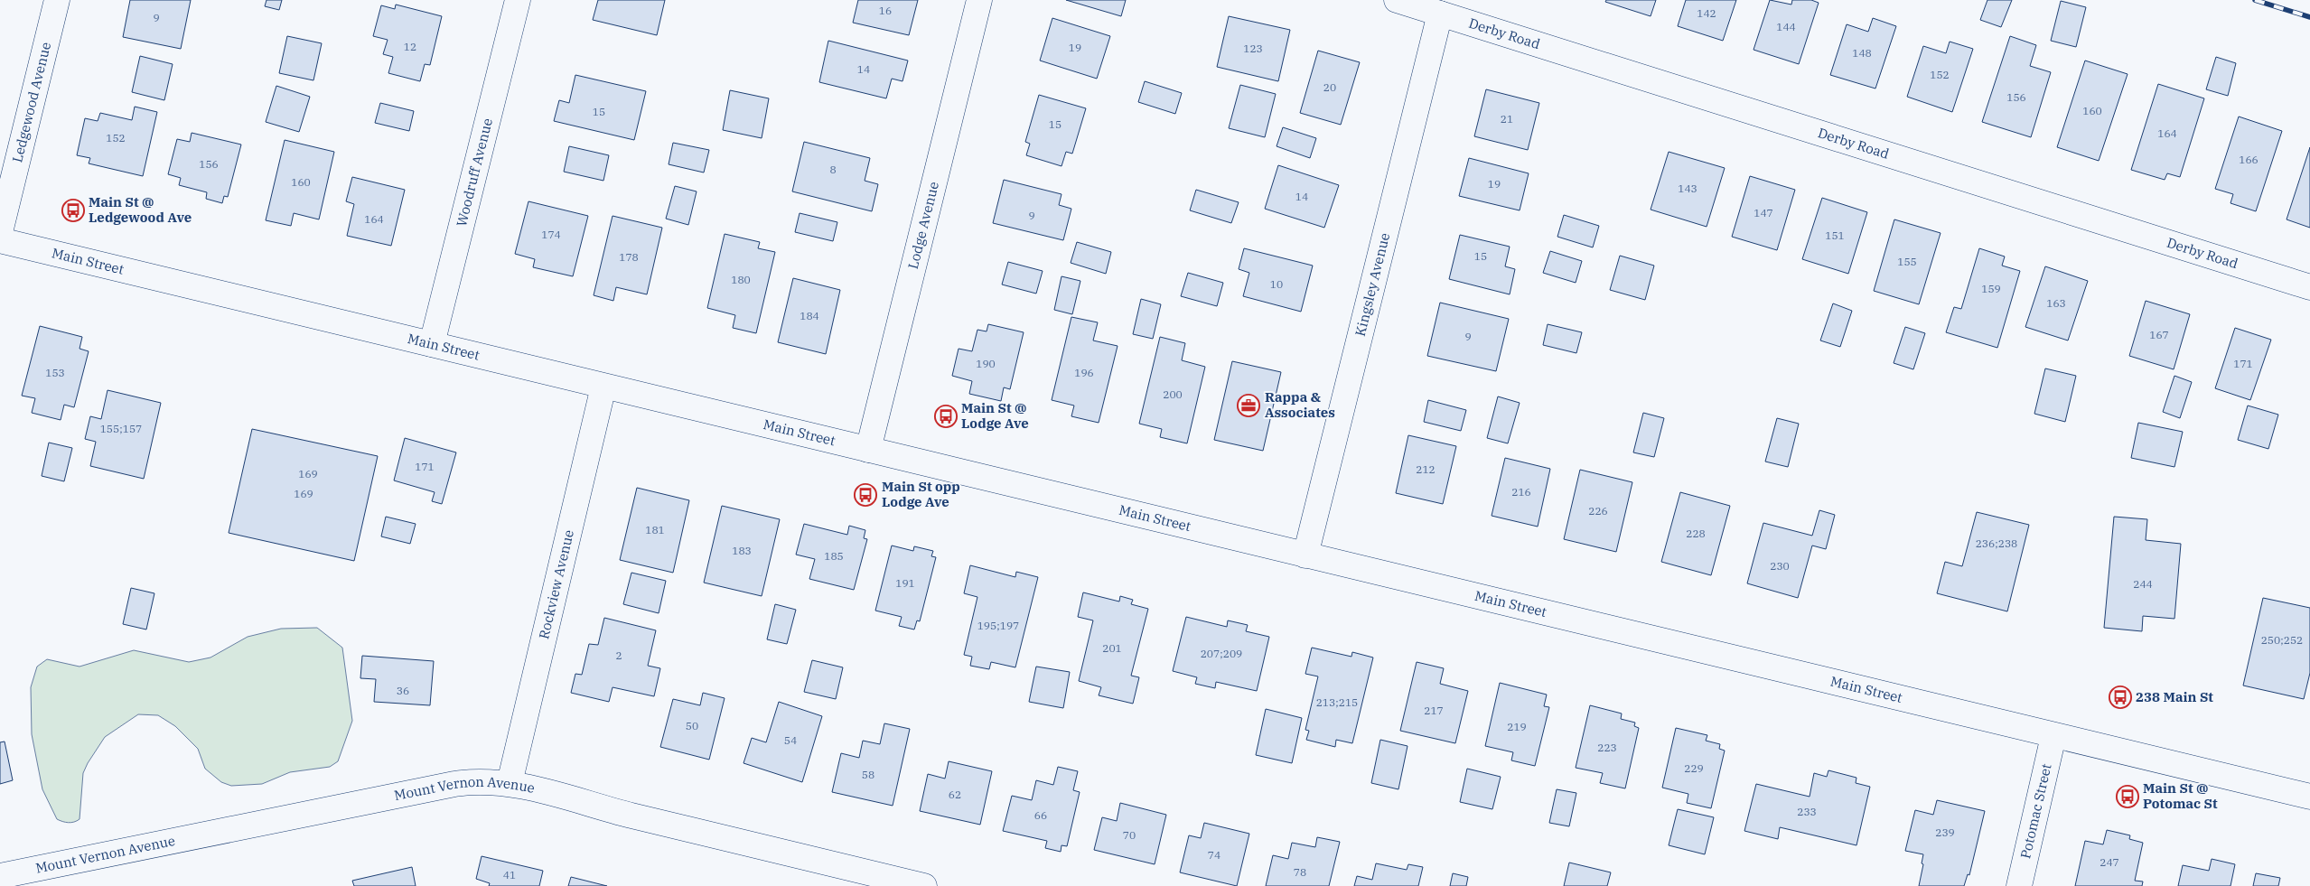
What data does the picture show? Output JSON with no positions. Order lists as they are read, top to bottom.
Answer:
{
  "streets": {
    "street": [
      "Derby Road",
      "Ledgewood Avenue",
      "Woodruff Avenue",
      "Lodge Avenue",
      "Main Street",
      "Kingsley Avenue",
      "Rockview Avenue",
      "Mount Vernon Avenue",
      "Potomac Street"
    ]
  },
  "crossings": [
    ["Derby Road", "Kingsley Avenue"],
    ["Woodruff Avenue", "Main Street"],
    ["Lodge Avenue", "Main Street"],
    ["Main Street", "Kingsley Avenue"],
    ["Main Street", "Rockview Avenue"],
    ["Main Street", "Potomac Street"],
    ["Rockview Avenue", "Mount Vernon Avenue"]
  ],
  "places": {
    "bus stop": [
      "Main St @ Ledgewood Ave",
      "Main St @ Lodge Ave",
      "Main St opp Lodge Ave",
      "238 Main St",
      "Main St @ Potomac St"
    ],
    "office": ["Rappa & Associates"]
  },
  "house_numbers": [
    "16",
    "142",
    "9",
    "144",
    "12",
    "19",
    "123",
    "148",
    "14",
    "152",
    "20",
    "156",
    "160",
    "15",
    "21",
    "15",
    "164",
    "152",
    "166",
    "156",
    "8",
    "160",
    "19",
    "143",
    "14",
    "147",
    "9",
    "164",
    "174",
    "151",
    "15",
    "178",
    "155",
    "180",
    "10",
    "159",
    "163",
    "184",
    "167",
    "9",
    "190",
    "171",
    "153",
    "196",
    "200",
    "155;157",
    "171",
    "212",
    "169",
    "216",
    "169",
    "226",
    "181",
    "228",
    "236;238",
    "183",
    "185",
    "230",
    "191",
    "244",
    "195;197",
    "250;252",
    "201",
    "207;209",
    "2",
    "36",
    "213;215",
    "217",
    "50",
    "219",
    "54",
    "223",
    "229",
    "58",
    "62",
    "233",
    "66",
    "239",
    "70",
    "74",
    "247",
    "78",
    "41"
  ]
}
